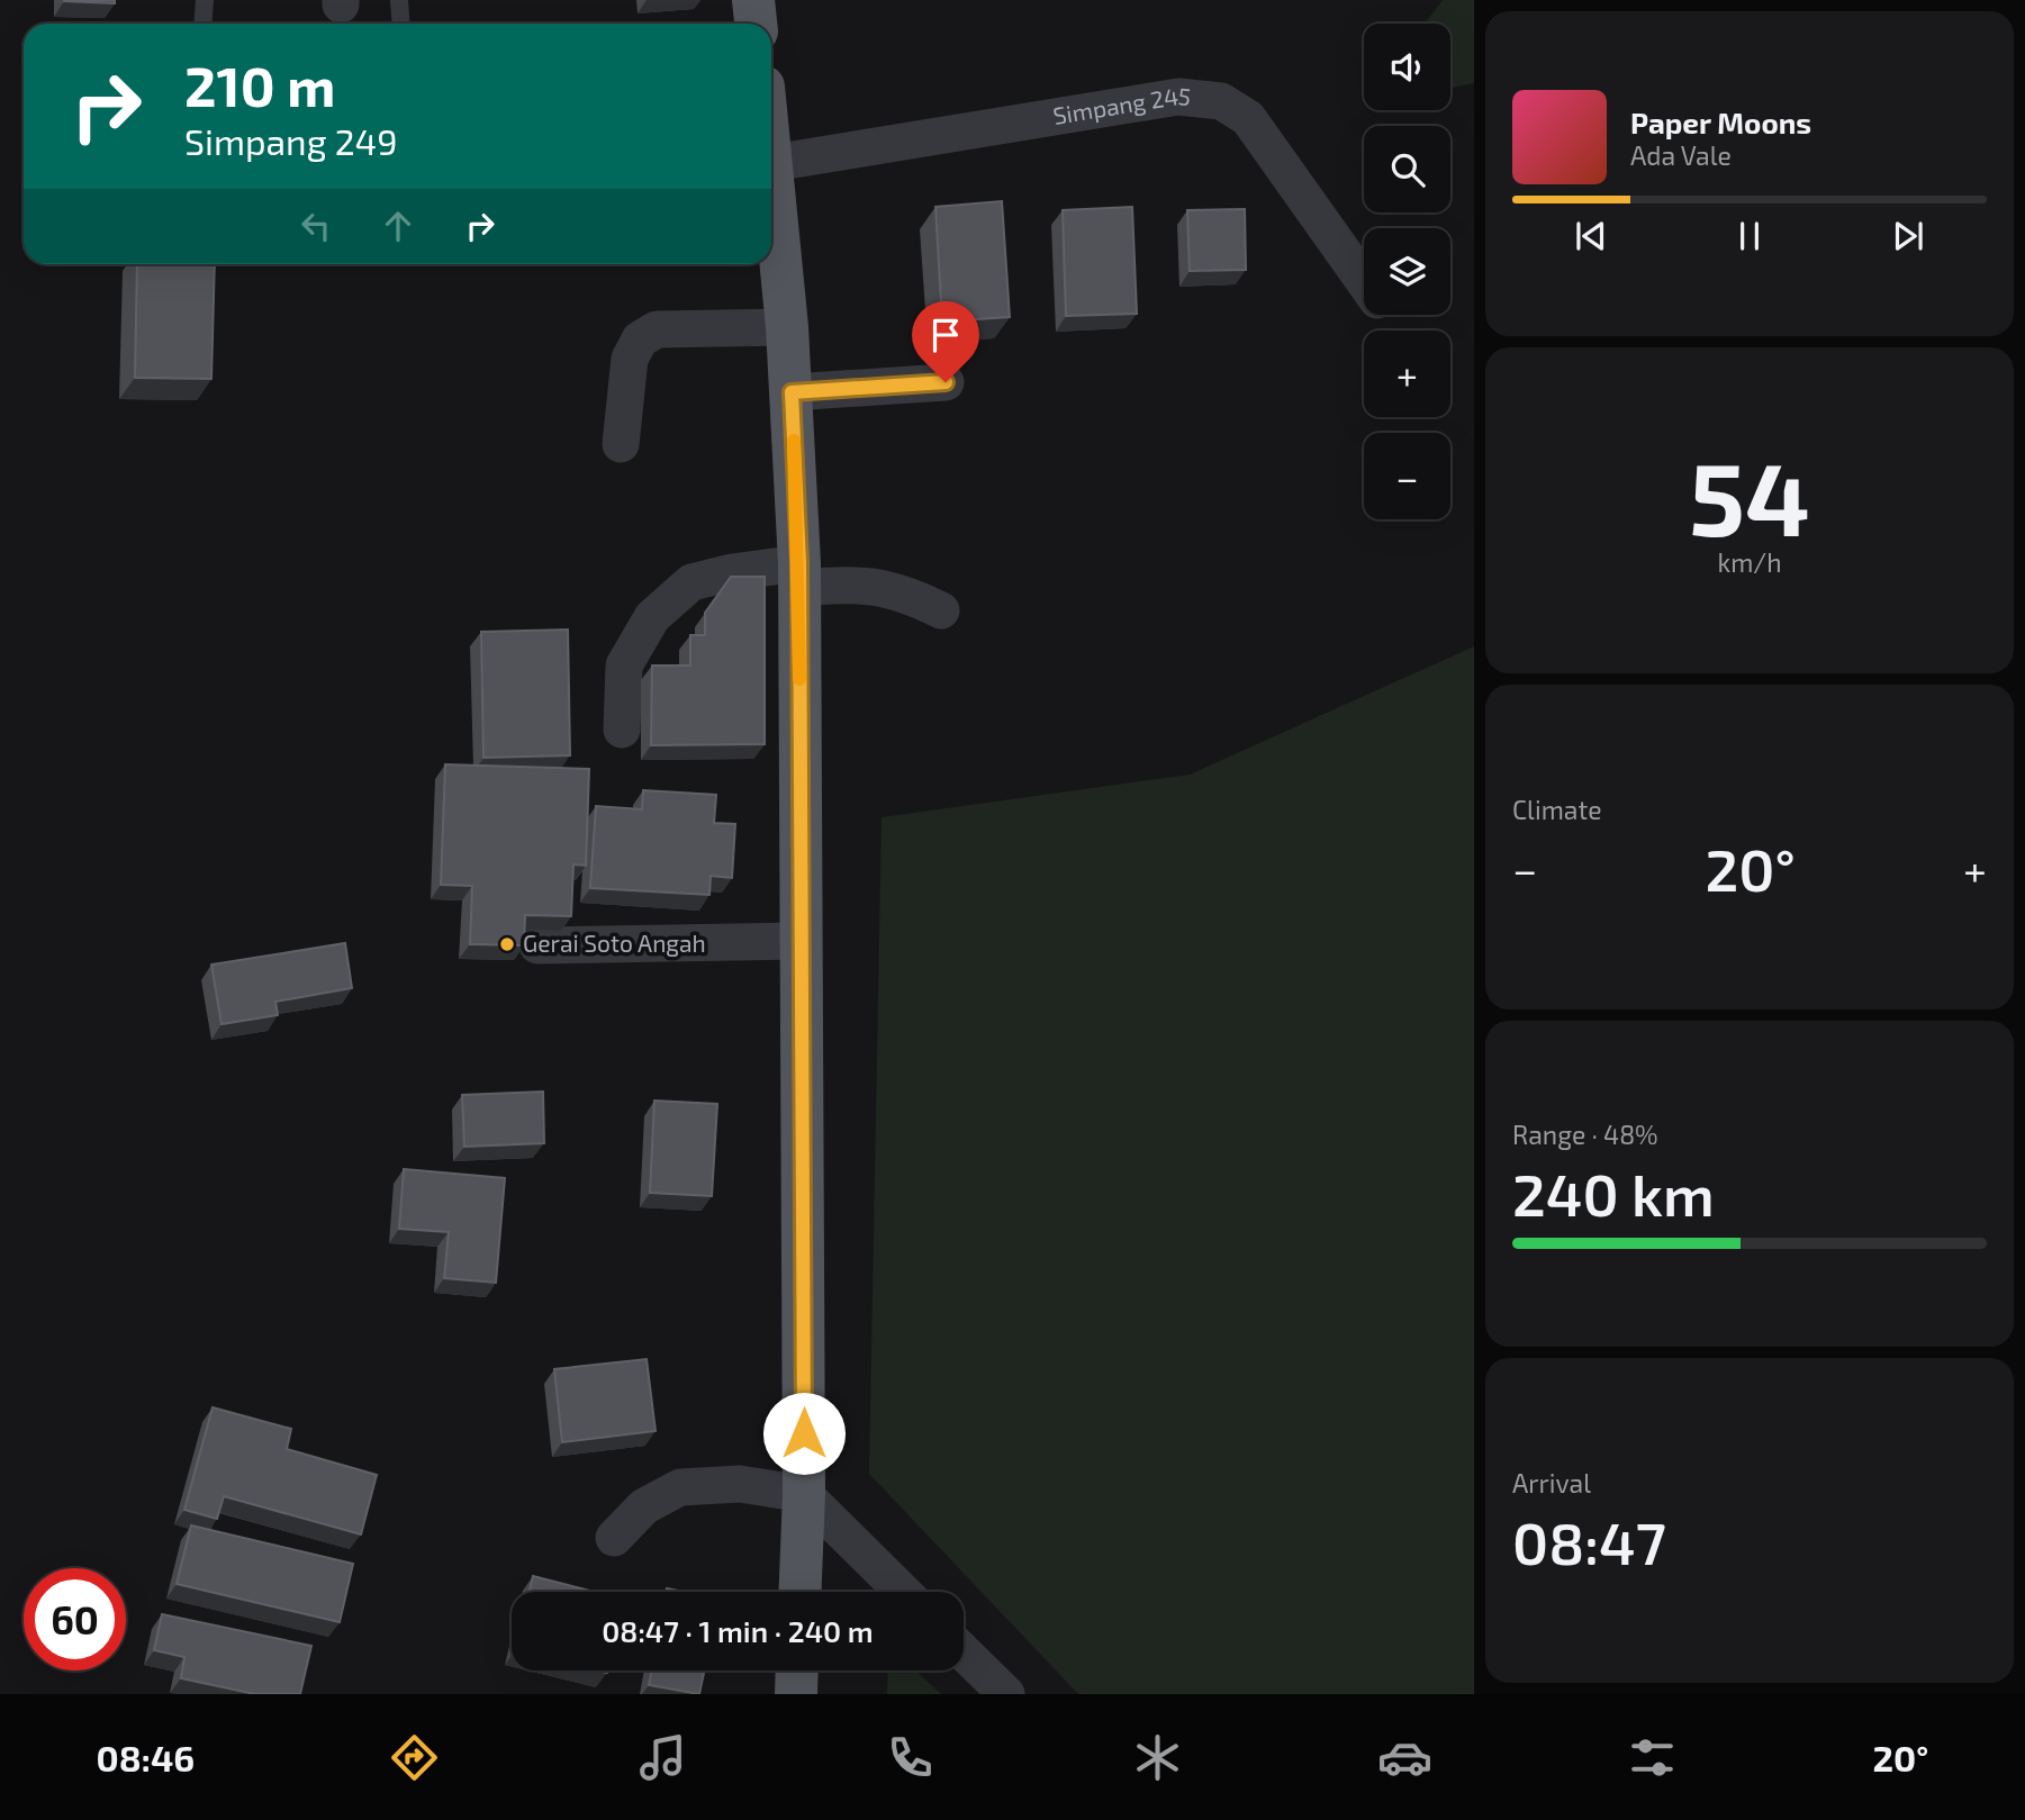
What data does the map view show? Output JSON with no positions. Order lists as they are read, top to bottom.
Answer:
{
  "streets": {
    "street": ["Simpang 245"]
  },
  "places": ["Gerai Soto Angah"],
  "page": {
    "map_buttons": ["+", "−"],
    "turn": ["210 m", "Simpang 249"],
    "song": ["Paper Moons", "Ada Vale"],
    "tile": [
      ["54", "km/h"],
      "Climate",
      ["Range · 48%", "240 km"],
      ["Arrival", "08:47"]
    ],
    "heat": ["−", "20°", "+"],
    "limit": "60",
    "trip": "08:47 · 1 min · 240 m",
    "tabs": ["08:46", "20°"]
  }
}
